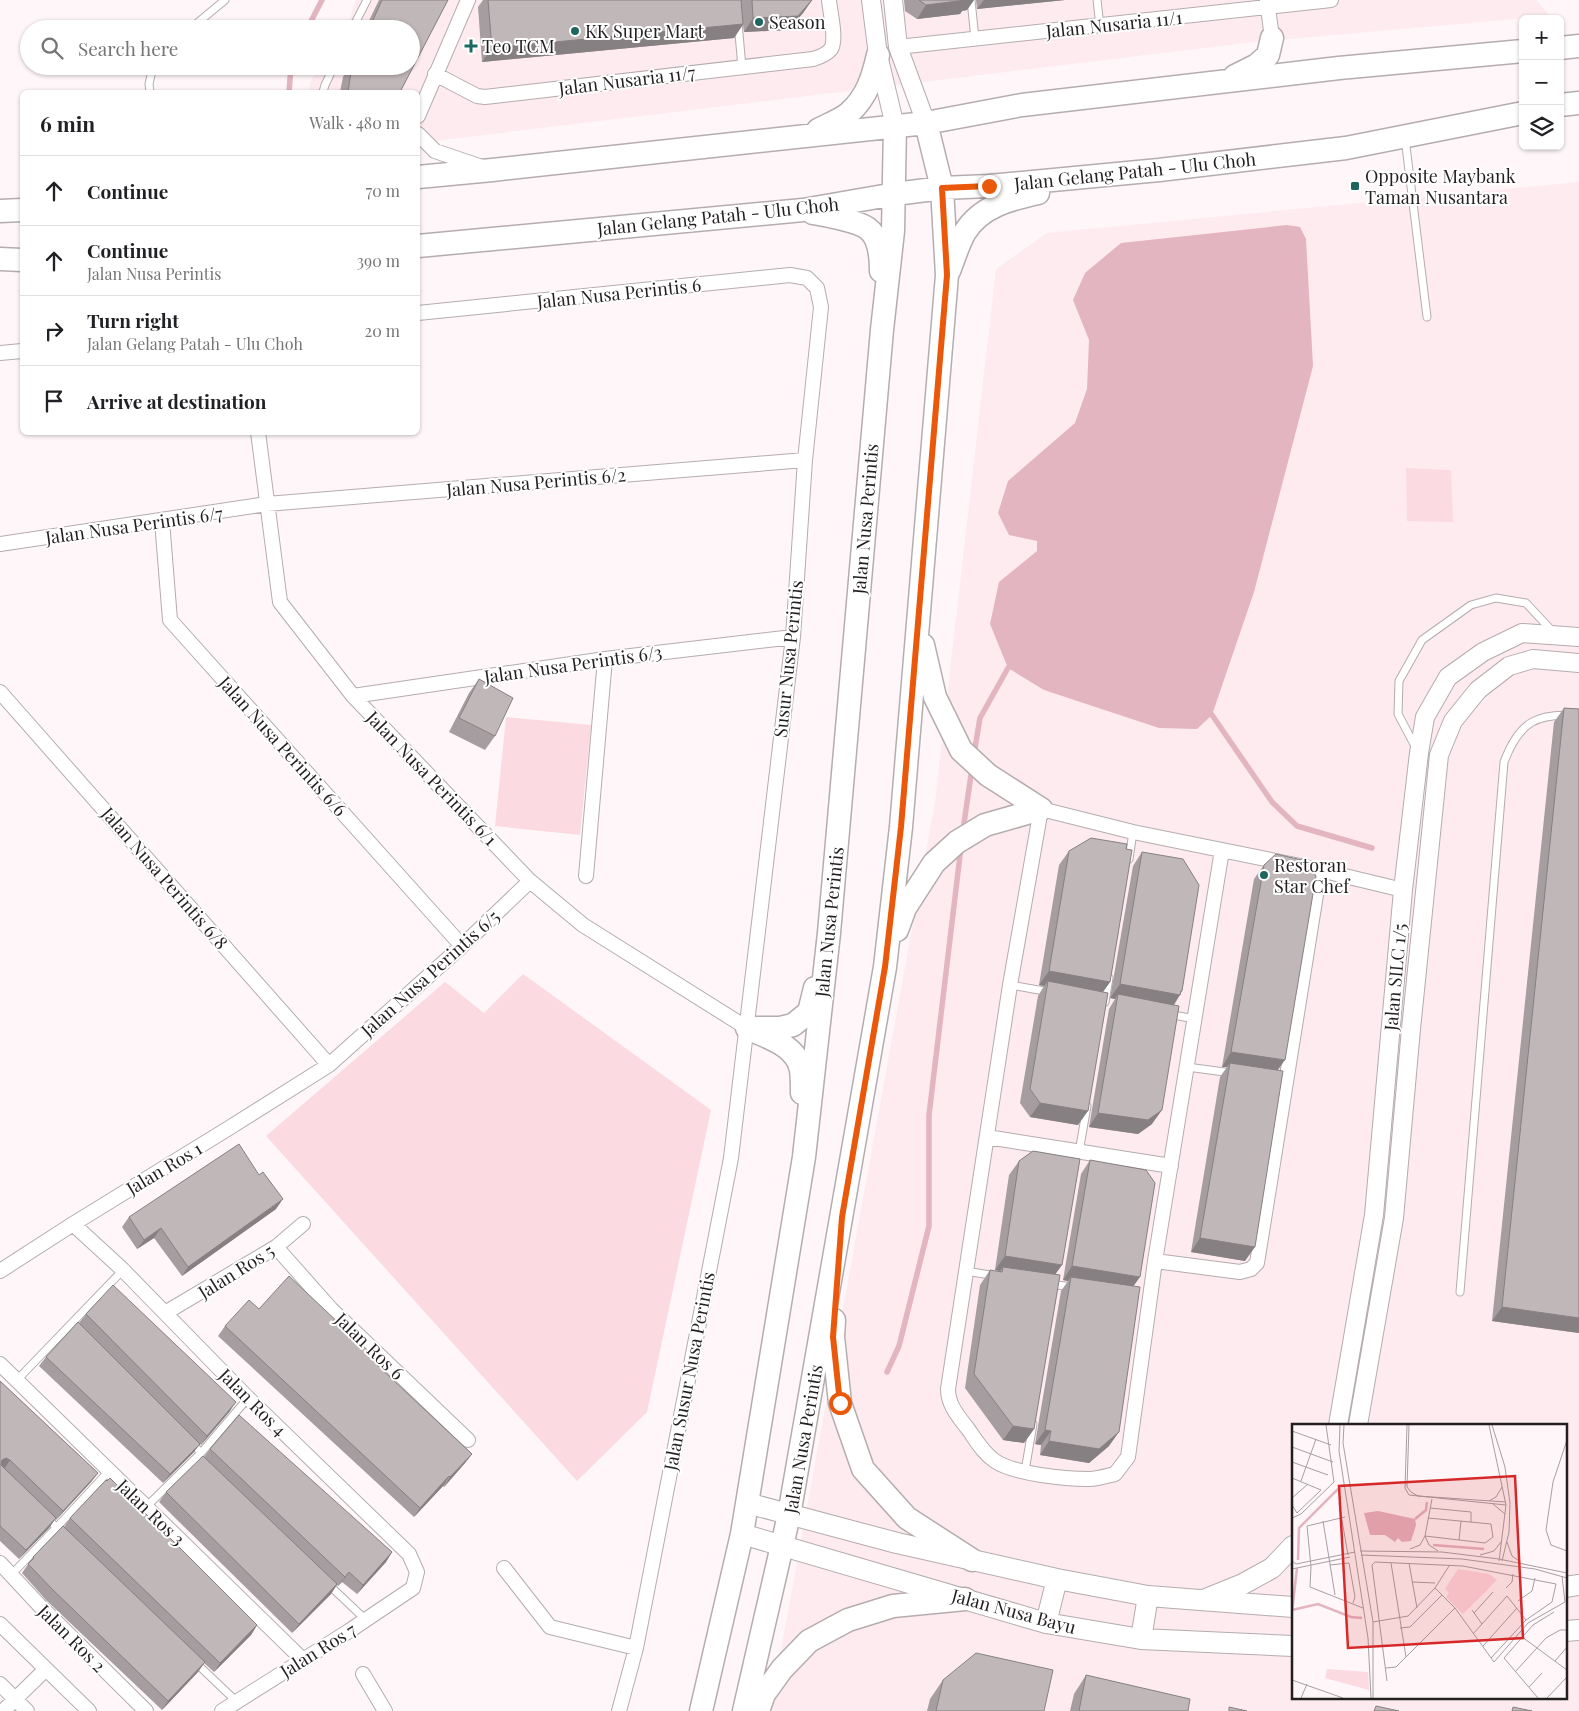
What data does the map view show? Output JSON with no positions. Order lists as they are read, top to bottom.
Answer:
{
  "streets": {
    "main road": ["Jalan Gelang Patah - Ulu Choh", "Jalan Nusa Perintis", "Jalan Nusa Bayu"],
    "street": [
      "Jalan Nusaria 11/1",
      "Jalan Nusaria 11/7",
      "Jalan Nusa Perintis 6",
      "Jalan Nusa Perintis 6/2",
      "Jalan Nusa Perintis 6/7",
      "Susur Nusa Perintis",
      "Jalan Nusa Perintis 6/3",
      "Jalan Nusa Perintis 6/6",
      "Jalan Nusa Perintis 6/1",
      "Jalan Nusa Perintis 6/8",
      "Jalan Nusa Perintis 6/5",
      "Jalan SILC 1/5",
      "Jalan Ros 1",
      "Jalan Ros 5",
      "Jalan Ros 6",
      "Jalan Susur Nusa Perintis",
      "Jalan Ros 4",
      "Jalan Ros 3",
      "Jalan Ros 2",
      "Jalan Ros 7"
    ]
  },
  "crossings": [
    ["Jalan Gelang Patah - Ulu Choh", "Jalan Nusa Perintis"],
    ["Jalan Nusa Perintis 6", "Susur Nusa Perintis"],
    ["Jalan Nusa Perintis 6/2", "Jalan Nusa Perintis 6/7"],
    ["Jalan Nusa Perintis 6/2", "Susur Nusa Perintis"],
    ["Jalan Nusa Perintis 6/2", "Jalan Nusa Perintis 6/1"],
    ["Jalan Nusa Perintis", "Jalan Nusa Bayu"],
    ["Jalan Nusa Perintis 6/7", "Jalan Nusa Perintis 6/6"],
    ["Jalan Nusa Perintis 6/7", "Jalan Nusa Perintis 6/1"],
    ["Susur Nusa Perintis", "Jalan Nusa Perintis 6/3"],
    ["Susur Nusa Perintis", "Jalan Nusa Perintis 6/1"],
    ["Susur Nusa Perintis", "Jalan Susur Nusa Perintis"],
    ["Jalan Nusa Perintis 6/3", "Jalan Nusa Perintis 6/1"],
    ["Jalan Nusa Perintis 6/6", "Jalan Nusa Perintis 6/5"],
    ["Jalan Nusa Perintis 6/1", "Jalan Nusa Perintis 6/5"],
    ["Jalan Nusa Perintis 6/1", "Jalan Susur Nusa Perintis"],
    ["Jalan Nusa Perintis 6/8", "Jalan Nusa Perintis 6/5"],
    ["Jalan Nusa Perintis 6/8", "Jalan Ros 1"],
    ["Jalan Nusa Perintis 6/5", "Jalan Ros 1"],
    ["Jalan Ros 1", "Jalan Ros 4"],
    ["Jalan Ros 5", "Jalan Ros 6"],
    ["Jalan Ros 5", "Jalan Ros 4"],
    ["Jalan Ros 4", "Jalan Ros 7"],
    ["Jalan Ros 3", "Jalan Ros 7"]
  ],
  "places": {
    "other": ["Season", "KK Super Mart", "Restoran Star Chef"],
    "health": ["Teo TCM"],
    "transit": ["Opposite Maybank Taman Nusantara"]
  },
  "page": {
    "map_buttons": ["+", "−"],
    "search": "Search here",
    "heading": ["6 min", "Walk · 480 m"],
    "list": [
      ["Continue", "70 m"],
      ["Continue", "Jalan Nusa Perintis", "390 m"],
      ["Turn right", "Jalan Gelang Patah - Ulu Choh", "20 m"],
      "Arrive at destination"
    ]
  }
}
